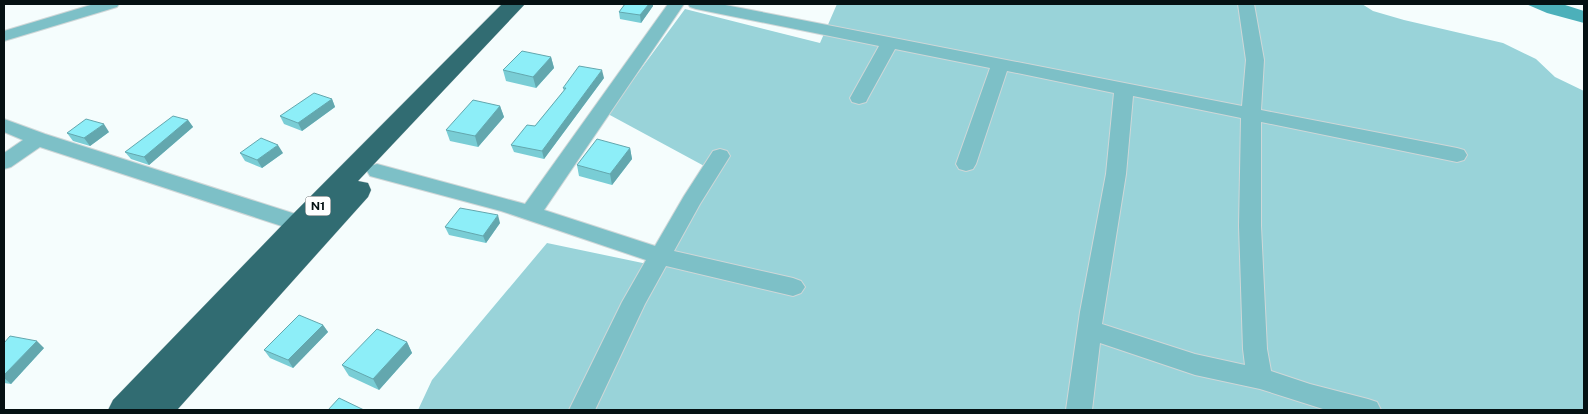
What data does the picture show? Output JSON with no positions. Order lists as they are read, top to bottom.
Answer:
{
  "streets": {
    "highway": ["N1"]
  }
}
